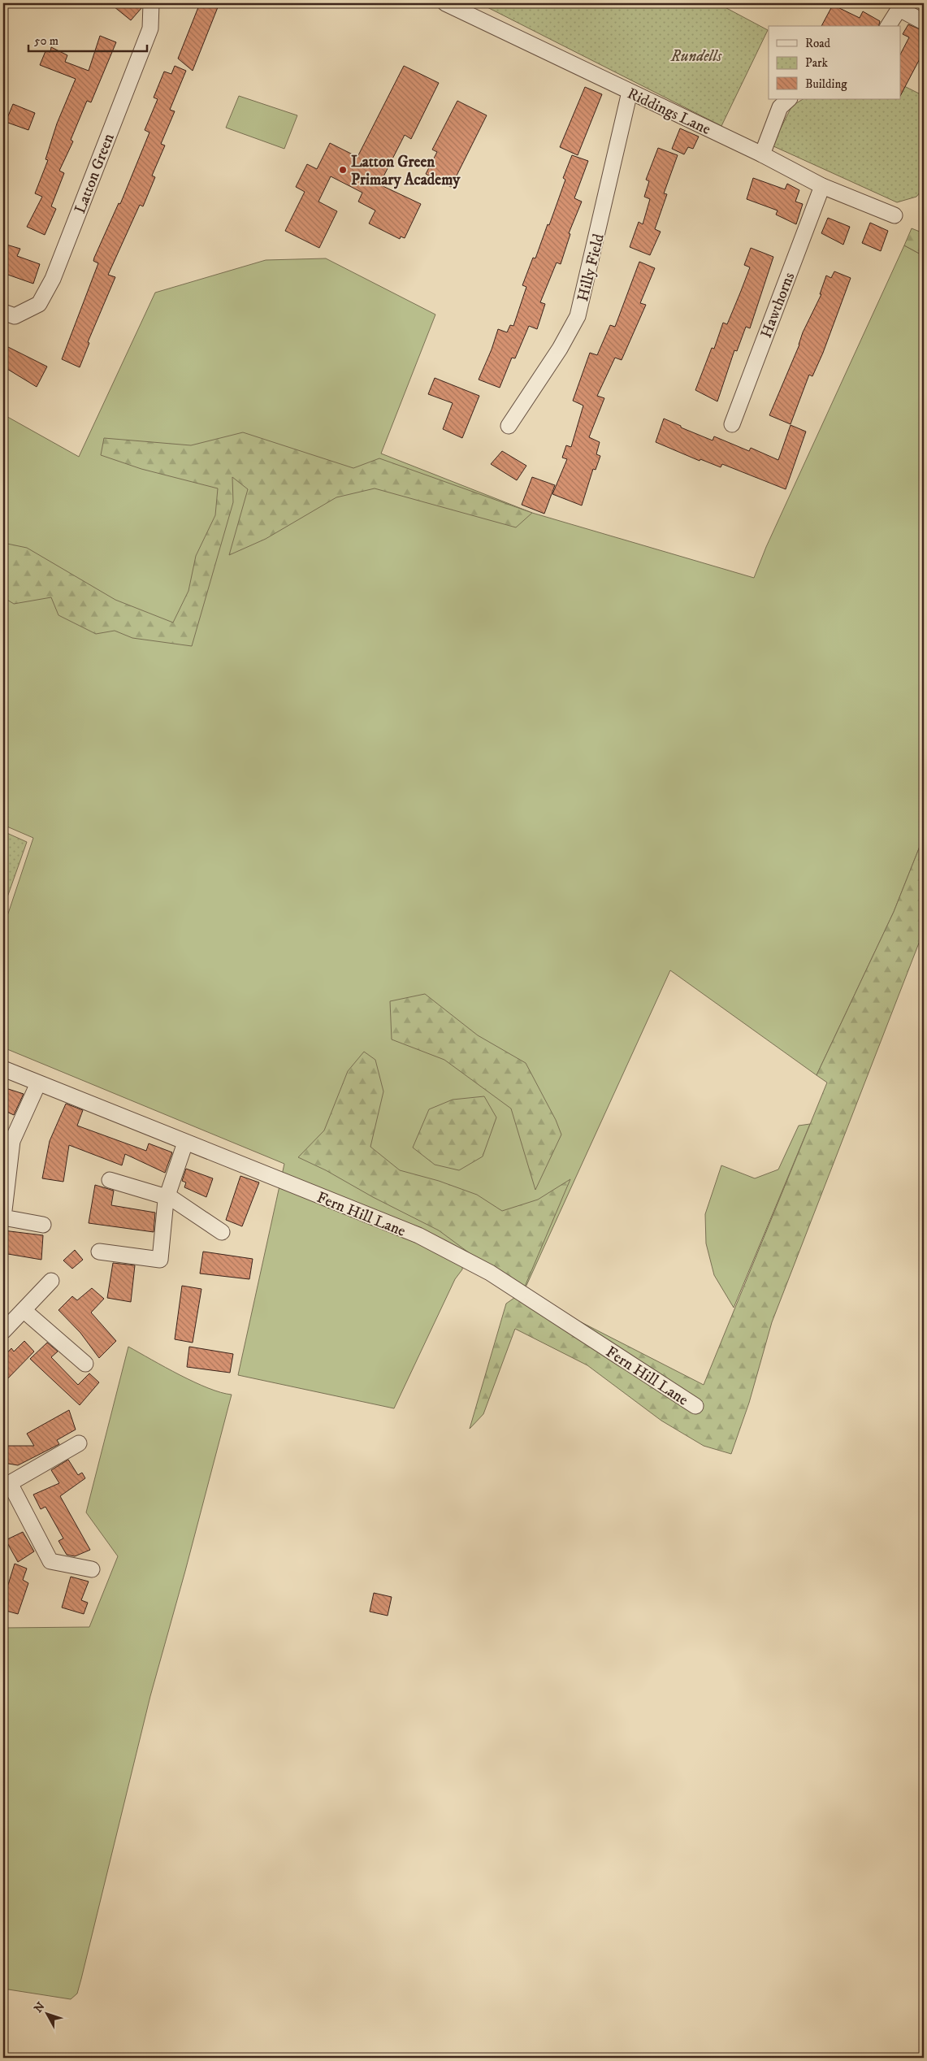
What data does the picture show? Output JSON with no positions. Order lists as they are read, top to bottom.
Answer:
{
  "streets": {
    "street": [
      "Riddings Lane",
      "Latton Green",
      "Hilly Field",
      "Hawthorns",
      "Fern Hill Lane"
    ]
  },
  "crossings": [
    ["Riddings Lane", "Hilly Field"],
    ["Riddings Lane", "Hawthorns"]
  ],
  "parks": ["Rundells"],
  "places": ["Latton Green Primary Academy"],
  "legend": ["Road", "Park", "Building"],
  "scale_bar": "50 m",
  "north": "top left"
}
